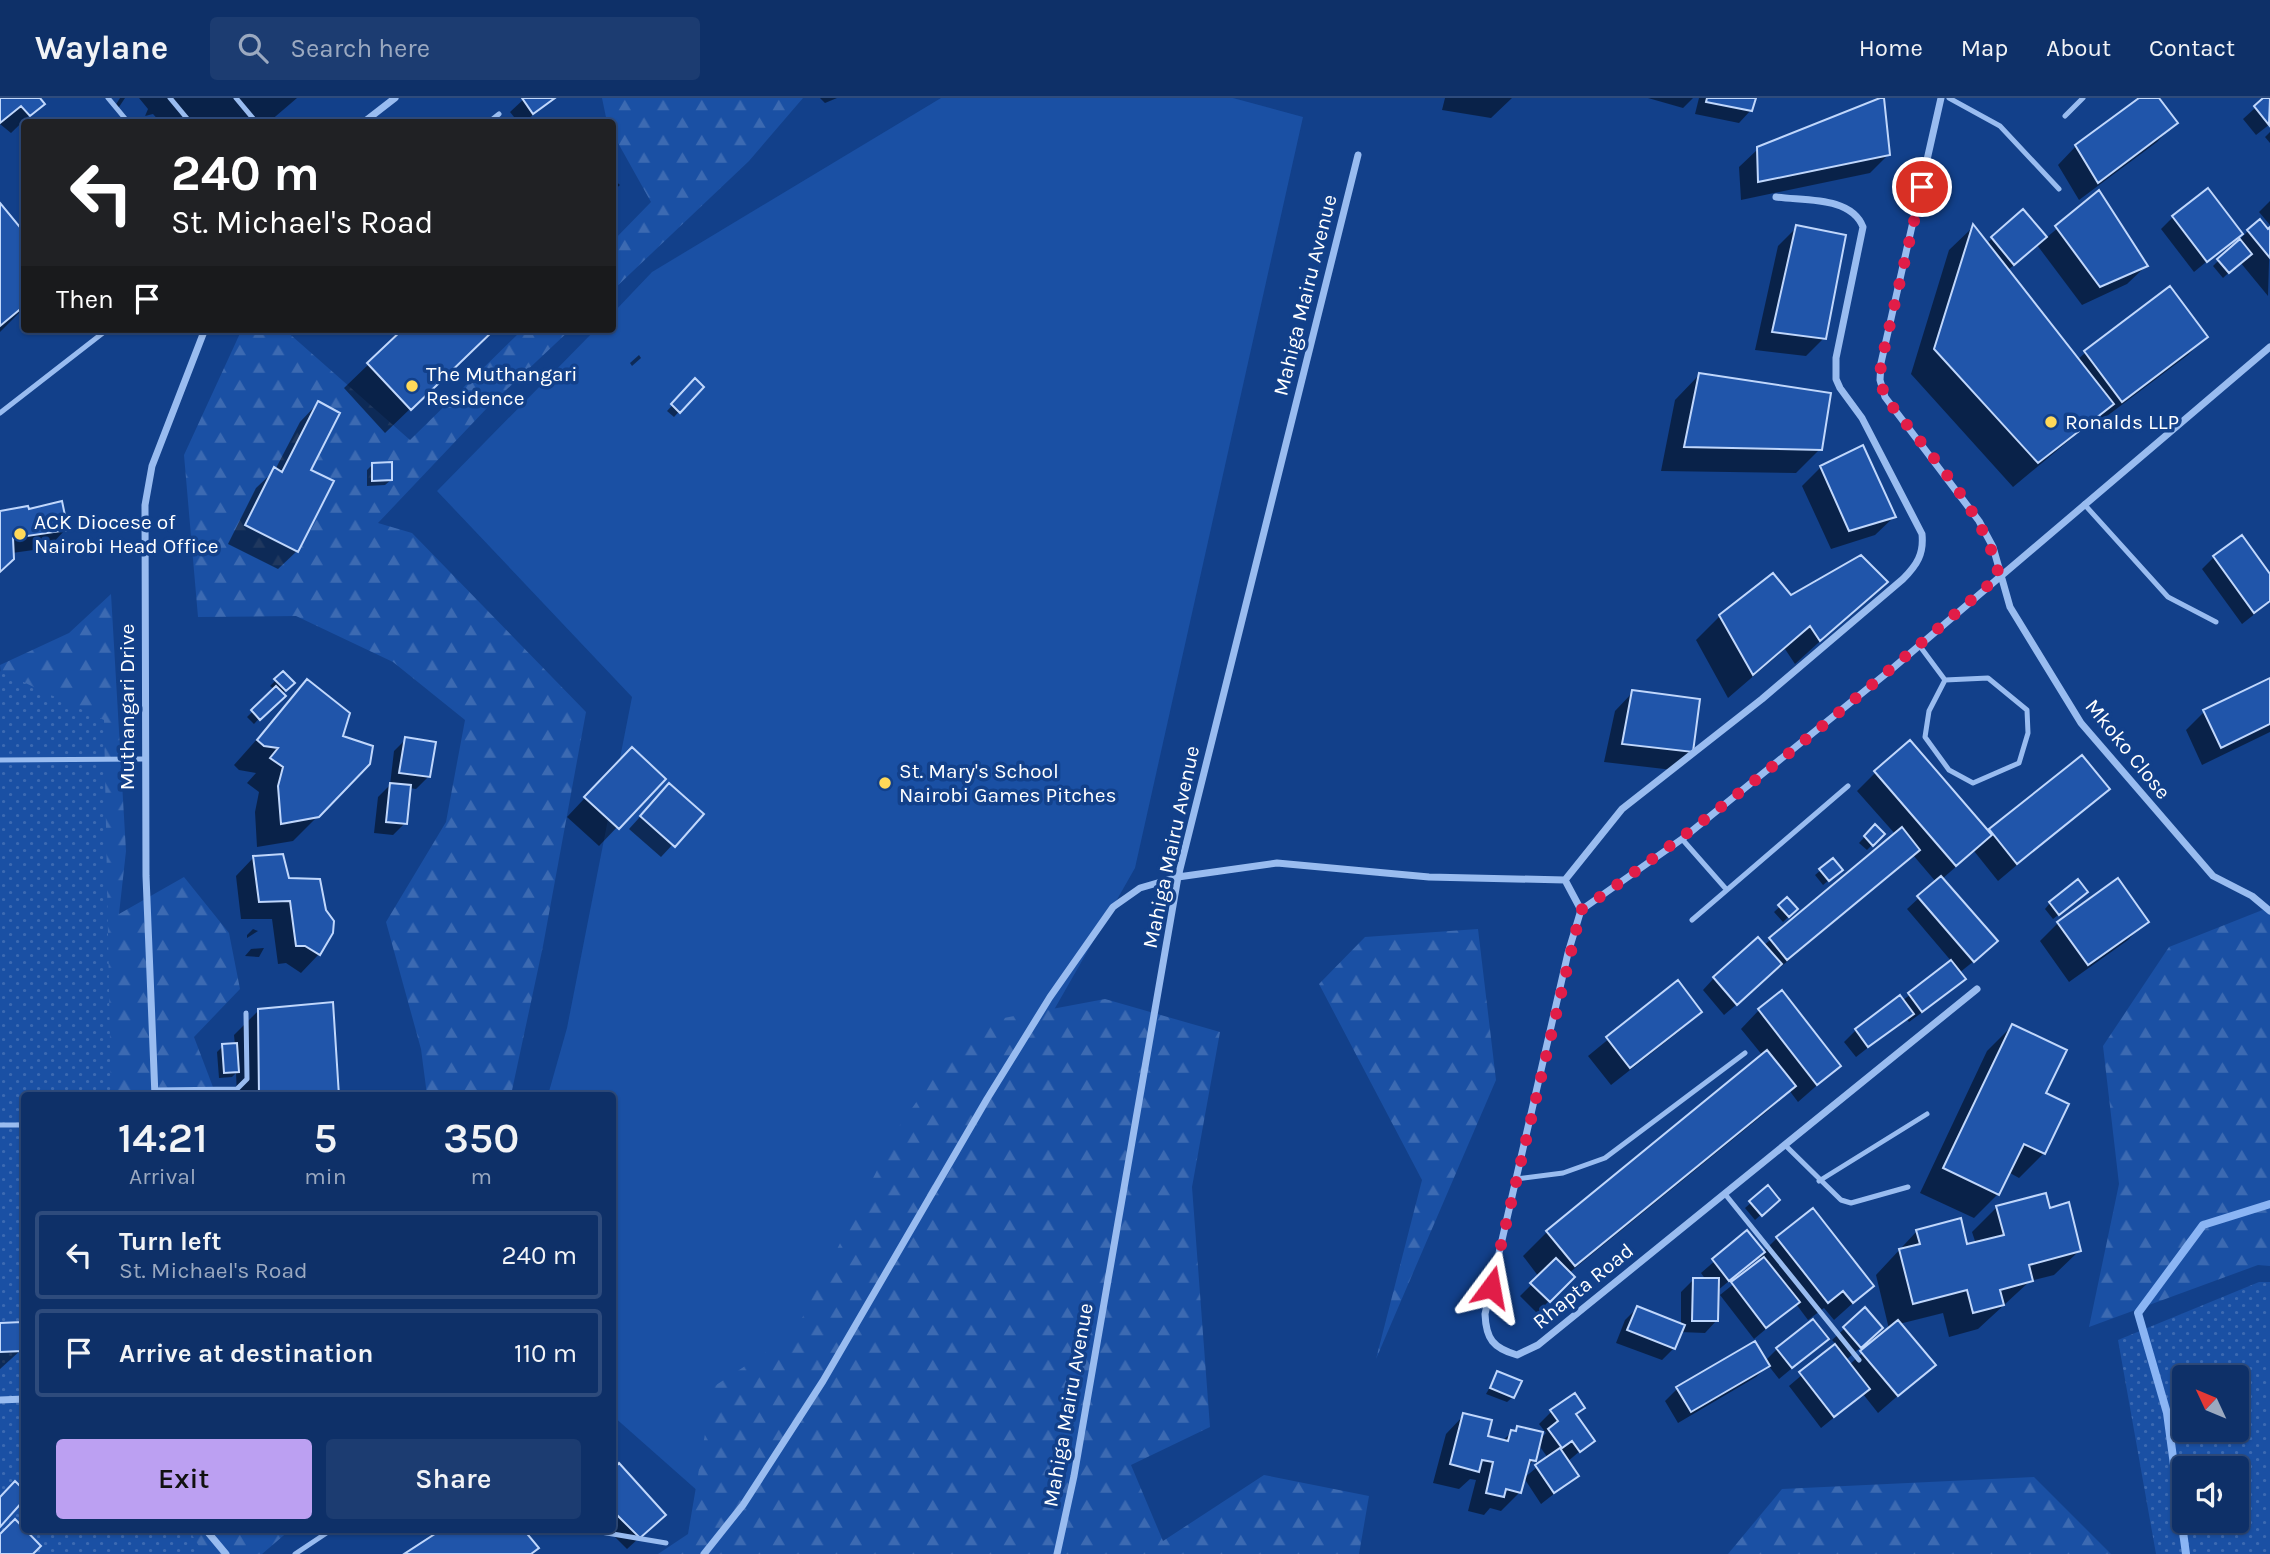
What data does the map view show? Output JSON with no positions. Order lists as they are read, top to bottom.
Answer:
{
  "streets": {
    "street": [
      "Mahiga Mairu Avenue",
      "Muthangari Drive",
      "Mkoko Close",
      "Rhapta Road"
    ]
  },
  "places": [
    "The Muthangari Residence",
    "Ronalds LLP",
    "ACK Diocese of Nairobi Head Office",
    "St. Mary's School Nairobi Games Pitches"
  ],
  "north": "top left",
  "page": {
    "header": "Waylane",
    "search": "Search here",
    "nav": [
      "Home",
      "Map",
      "About",
      "Contact"
    ],
    "turn": ["240 m", "St. Michael's Road"],
    "then": "Then",
    "eta": [
      "14:21",
      "Arrival",
      "5",
      "min",
      "350",
      "m"
    ],
    "list": [
      {
        "name": "Turn left",
        "note": "St. Michael's Road",
        "value": "240 m"
      },
      {
        "name": "Arrive at destination",
        "value": "110 m"
      }
    ],
    "buttons": ["Exit", "Share"]
  }
}
